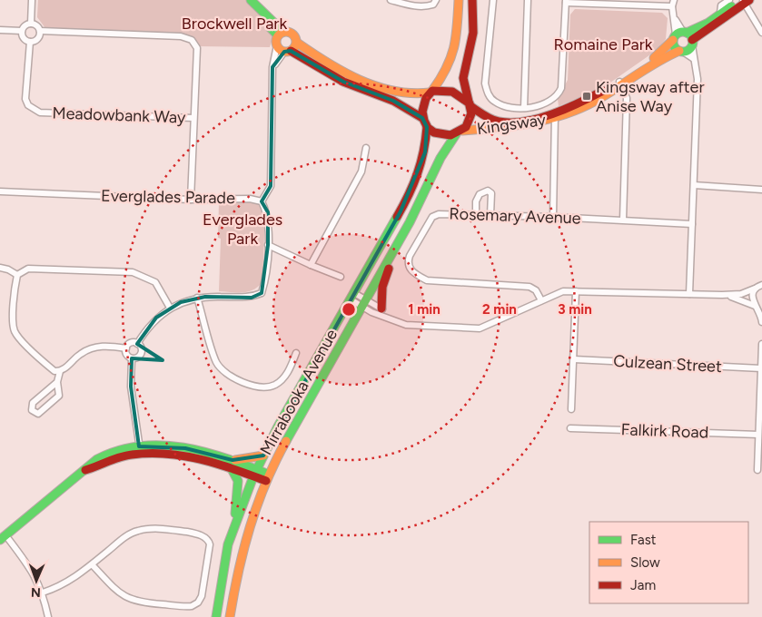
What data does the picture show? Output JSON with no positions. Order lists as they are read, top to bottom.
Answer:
{
  "streets": {
    "main road": ["Kingsway", "Mirrabooka Avenue"],
    "street": [
      "Meadowbank Way",
      "Everglades Parade",
      "Rosemary Avenue",
      "Culzean Street",
      "Falkirk Road"
    ]
  },
  "crossings": [
    ["Kingsway", "Mirrabooka Avenue"]
  ],
  "parks": ["Brockwell Park", "Romaine Park", "Everglades Park"],
  "places": {
    "transit": ["Kingsway after Anise Way"]
  },
  "legend": ["Fast", "Slow", "Jam"],
  "north": "bottom",
  "rings": ["1 min", "2 min", "3 min"]
}
